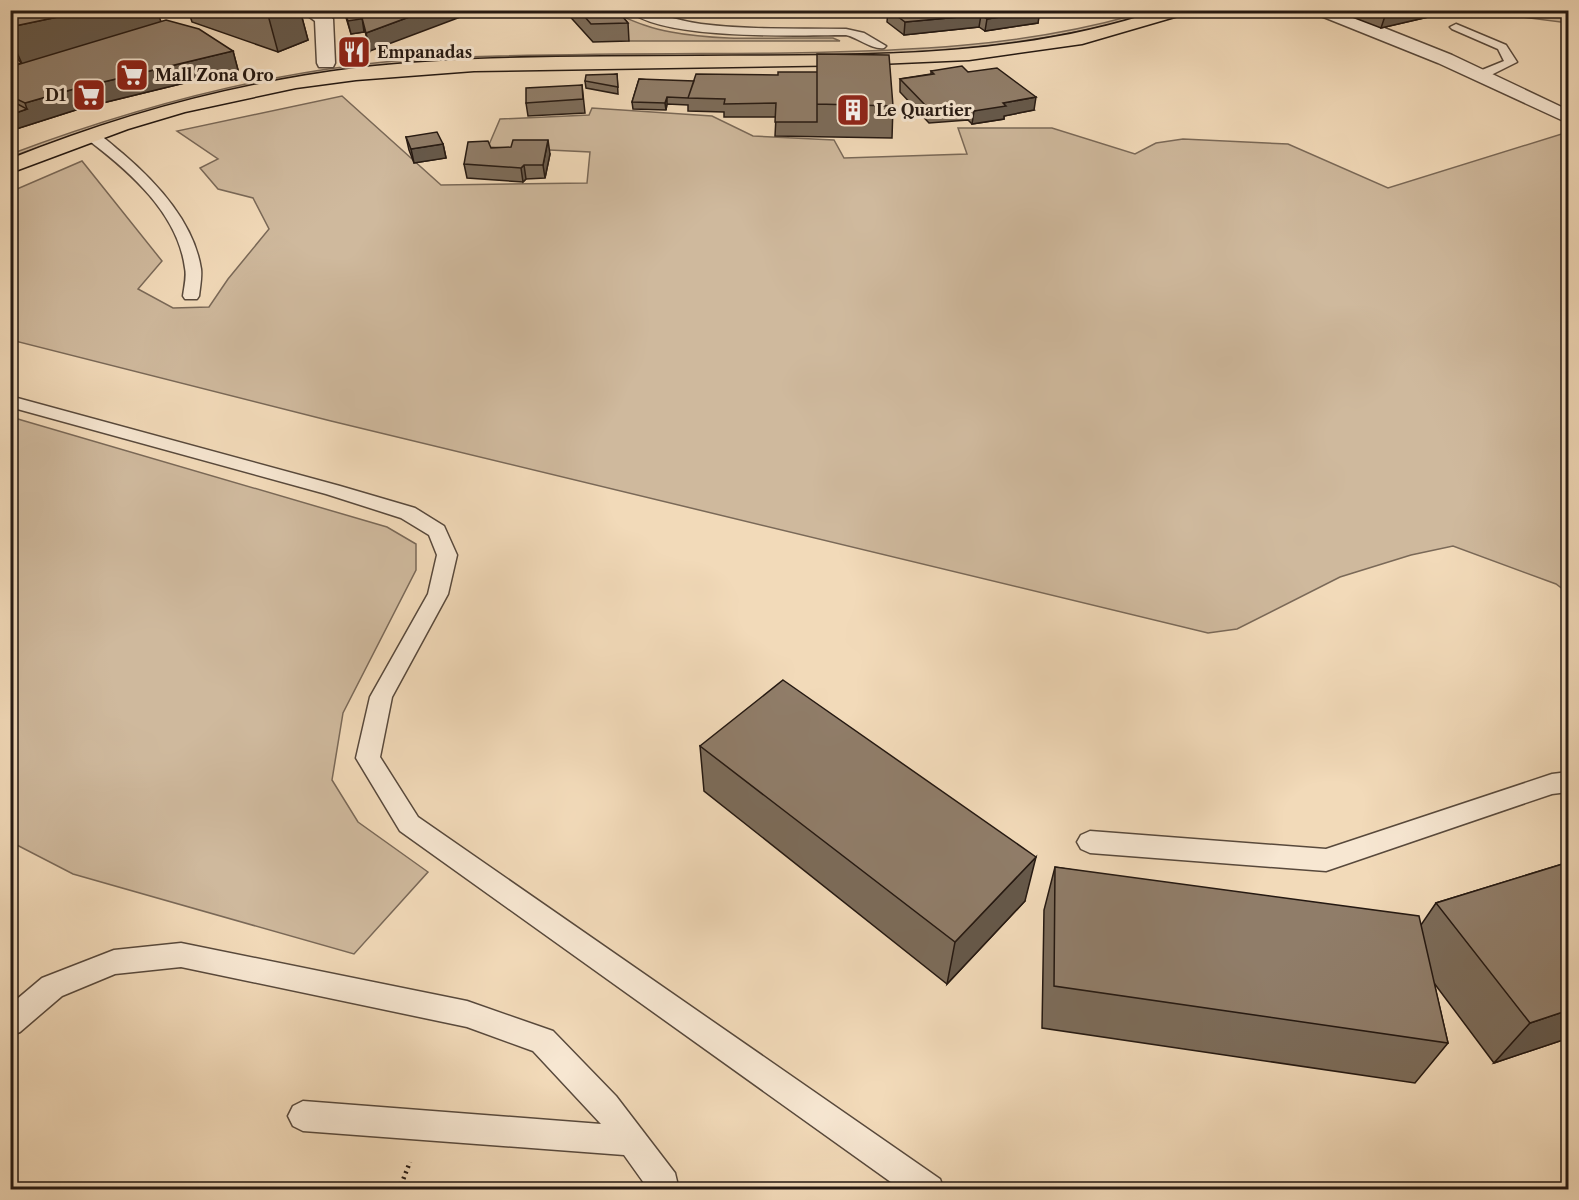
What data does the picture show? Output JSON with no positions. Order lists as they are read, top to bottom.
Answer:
{
  "places": {
    "restaurant": ["Empanadas"],
    "supermarket": ["Mall Zona Oro", "D1"],
    "building": ["Le Quartier"]
  }
}
